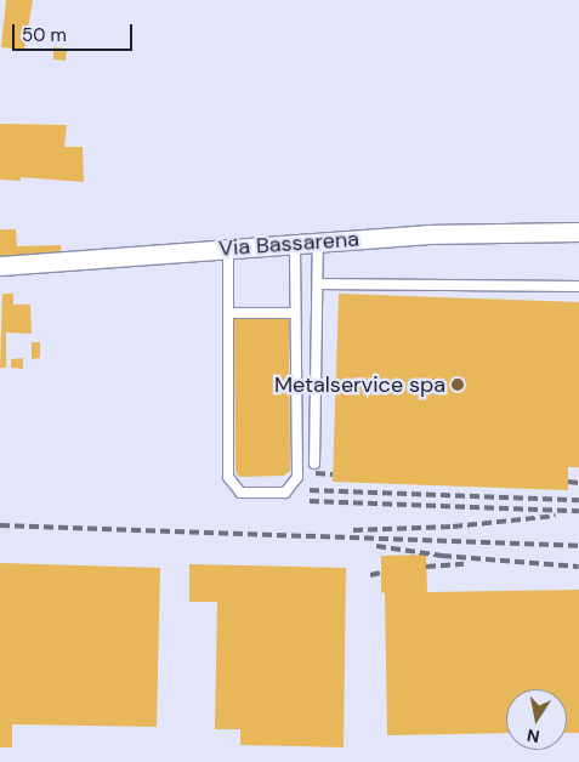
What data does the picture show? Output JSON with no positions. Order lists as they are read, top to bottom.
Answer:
{
  "streets": {
    "street": ["Via Bassarena"]
  },
  "places": ["Metalservice spa"],
  "scale_bar": "50 m",
  "north": "bottom"
}
